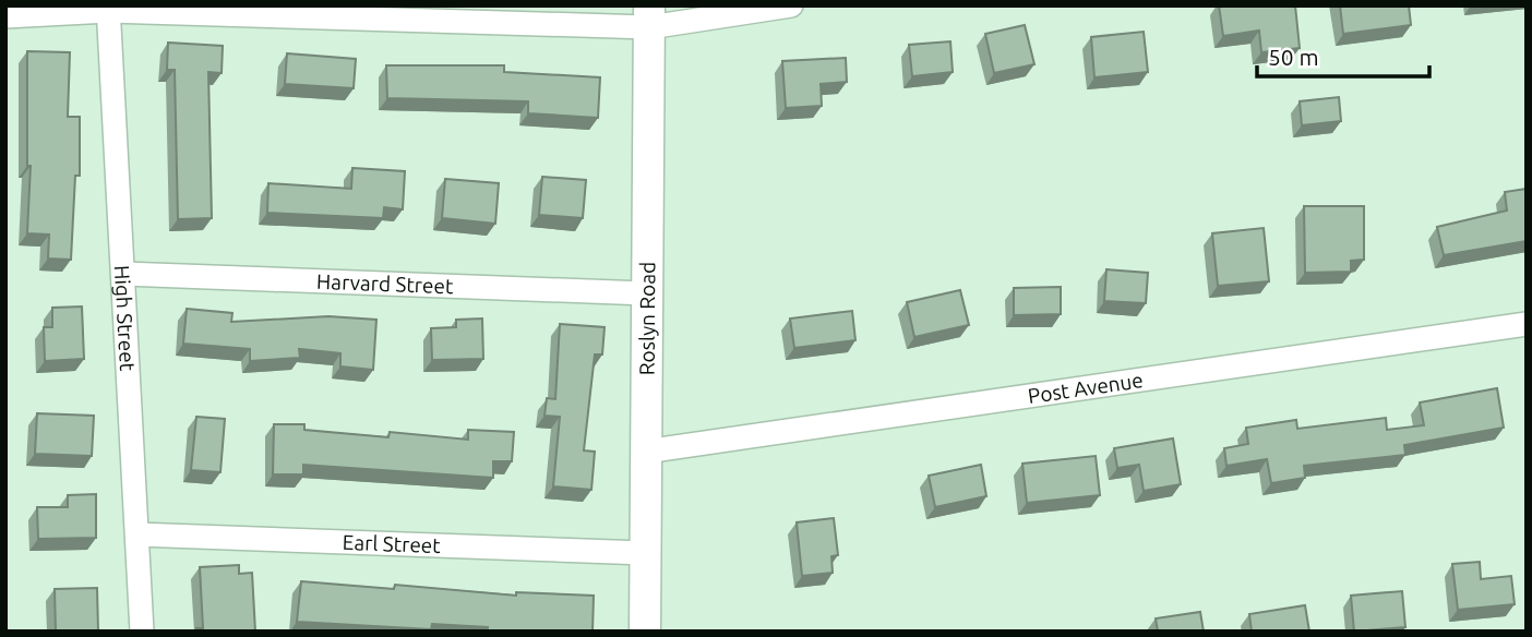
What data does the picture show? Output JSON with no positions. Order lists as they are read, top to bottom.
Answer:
{
  "streets": {
    "main road": ["Roslyn Road"],
    "street": [
      "Harvard Street",
      "High Street",
      "Post Avenue",
      "Earl Street"
    ]
  },
  "crossings": [
    ["Harvard Street", "High Street"],
    ["Harvard Street", "Roslyn Road"],
    ["High Street", "Earl Street"],
    ["Roslyn Road", "Post Avenue"],
    ["Roslyn Road", "Earl Street"]
  ],
  "scale_bar": "50 m"
}
